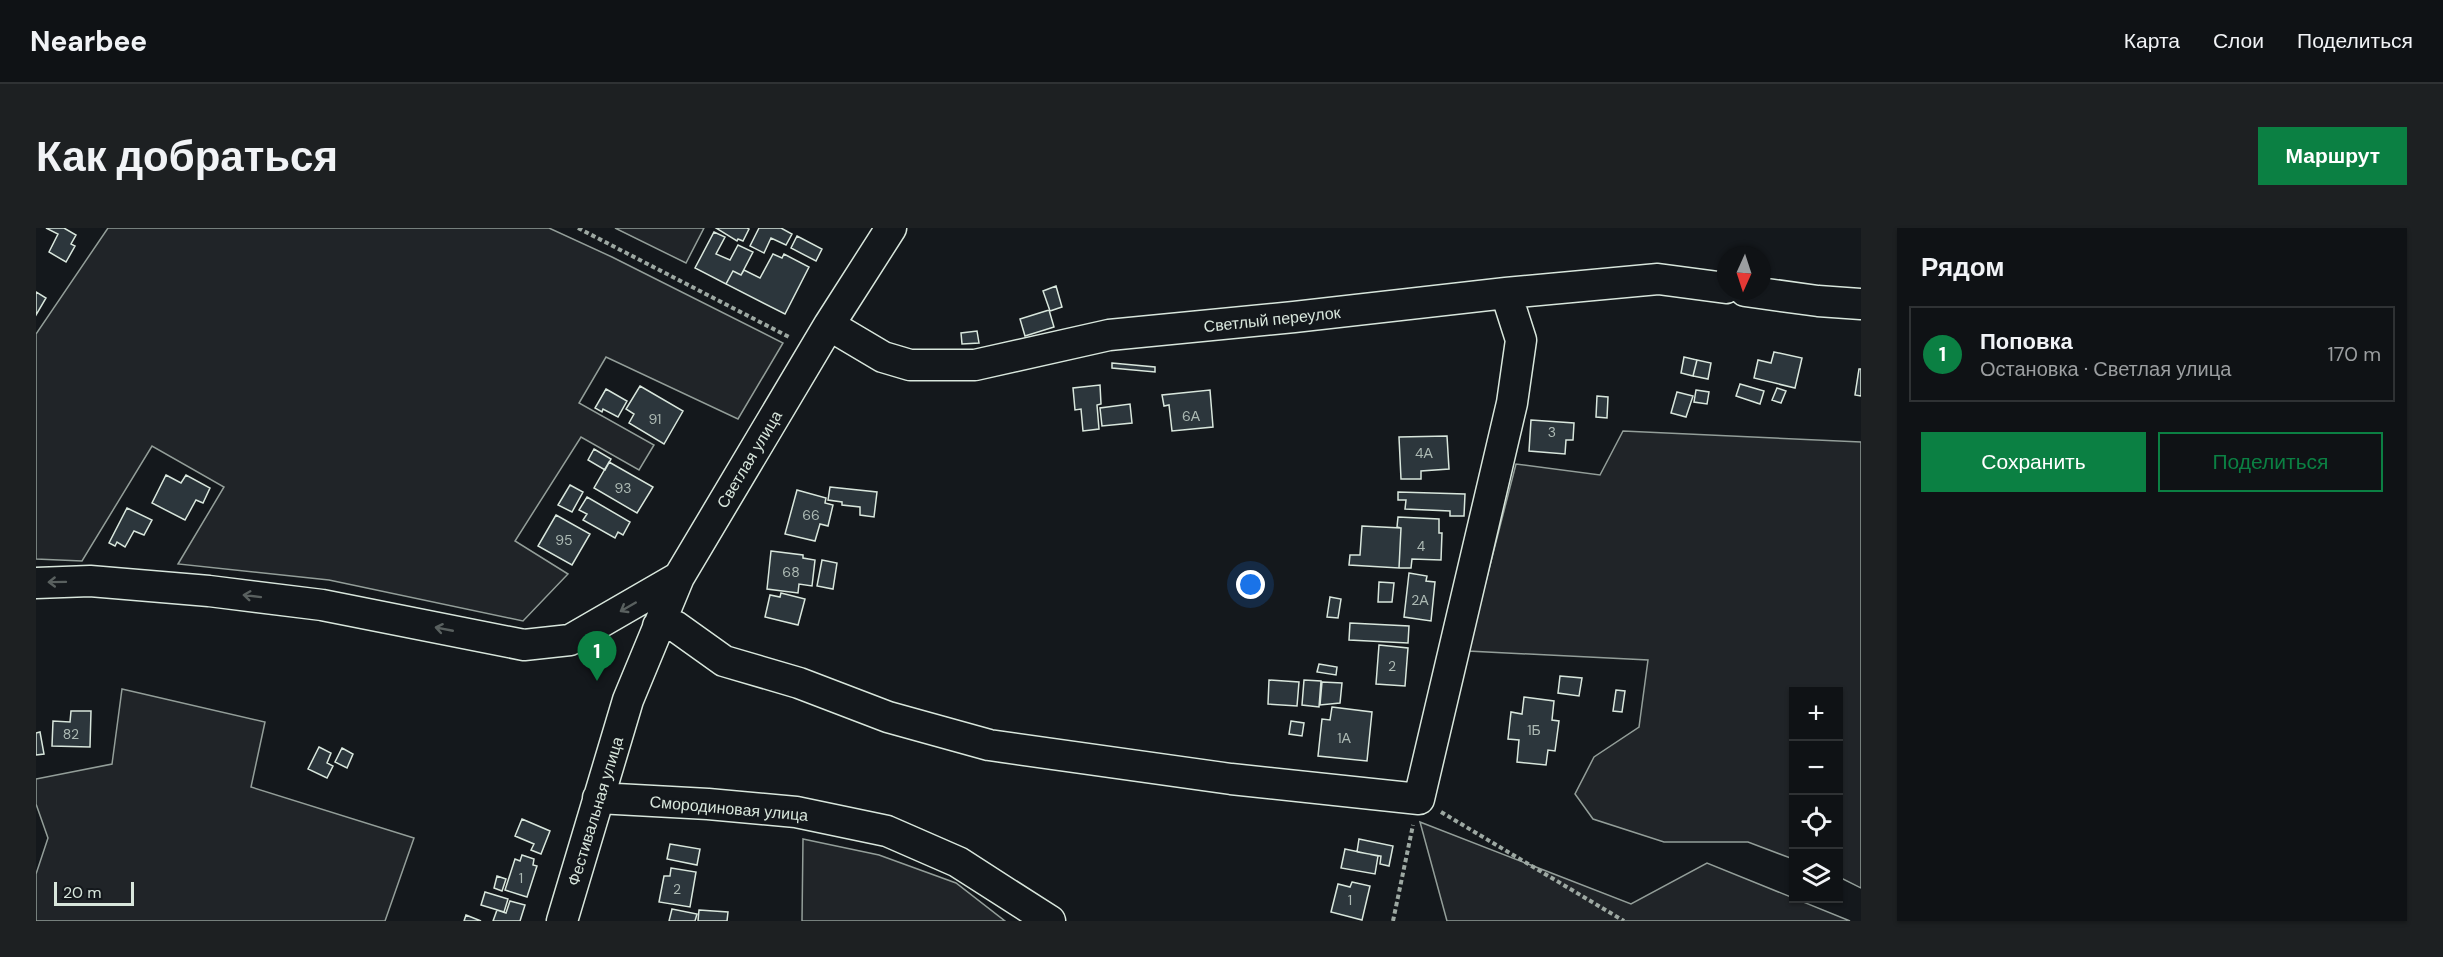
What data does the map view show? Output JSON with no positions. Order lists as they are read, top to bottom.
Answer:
{
  "streets": {
    "street": [
      "Светлый переулок",
      "Светлая улица",
      "Смородиновая улица",
      "Фестивальная улица"
    ]
  },
  "crossings": [
    ["Светлый переулок", "Светлая улица"],
    ["Светлая улица", "Фестивальная улица"],
    ["Смородиновая улица", "Фестивальная улица"]
  ],
  "house_numbers": [
    "6А",
    "91",
    "3",
    "4А",
    "93",
    "66",
    "95",
    "4",
    "68",
    "2А",
    "2",
    "1Б",
    "82",
    "1А",
    "1",
    "2",
    "1"
  ],
  "scale_bar": "20 m",
  "north": "bottom",
  "page": {
    "header": "Nearbee",
    "nav": ["Карта", "Слои", "Поделиться"],
    "buttons": [
      "Маршрут",
      ["Сохранить", "Поделиться"]
    ],
    "title": "Как добраться",
    "heading": "Рядом",
    "list": [
      {
        "mark": "1",
        "name": "Поповка",
        "note": "Остановка · Светлая улица",
        "value": "170 m"
      }
    ],
    "pins": "1",
    "map_buttons": ["+", "−"],
    "scale": "20 m"
  }
}
